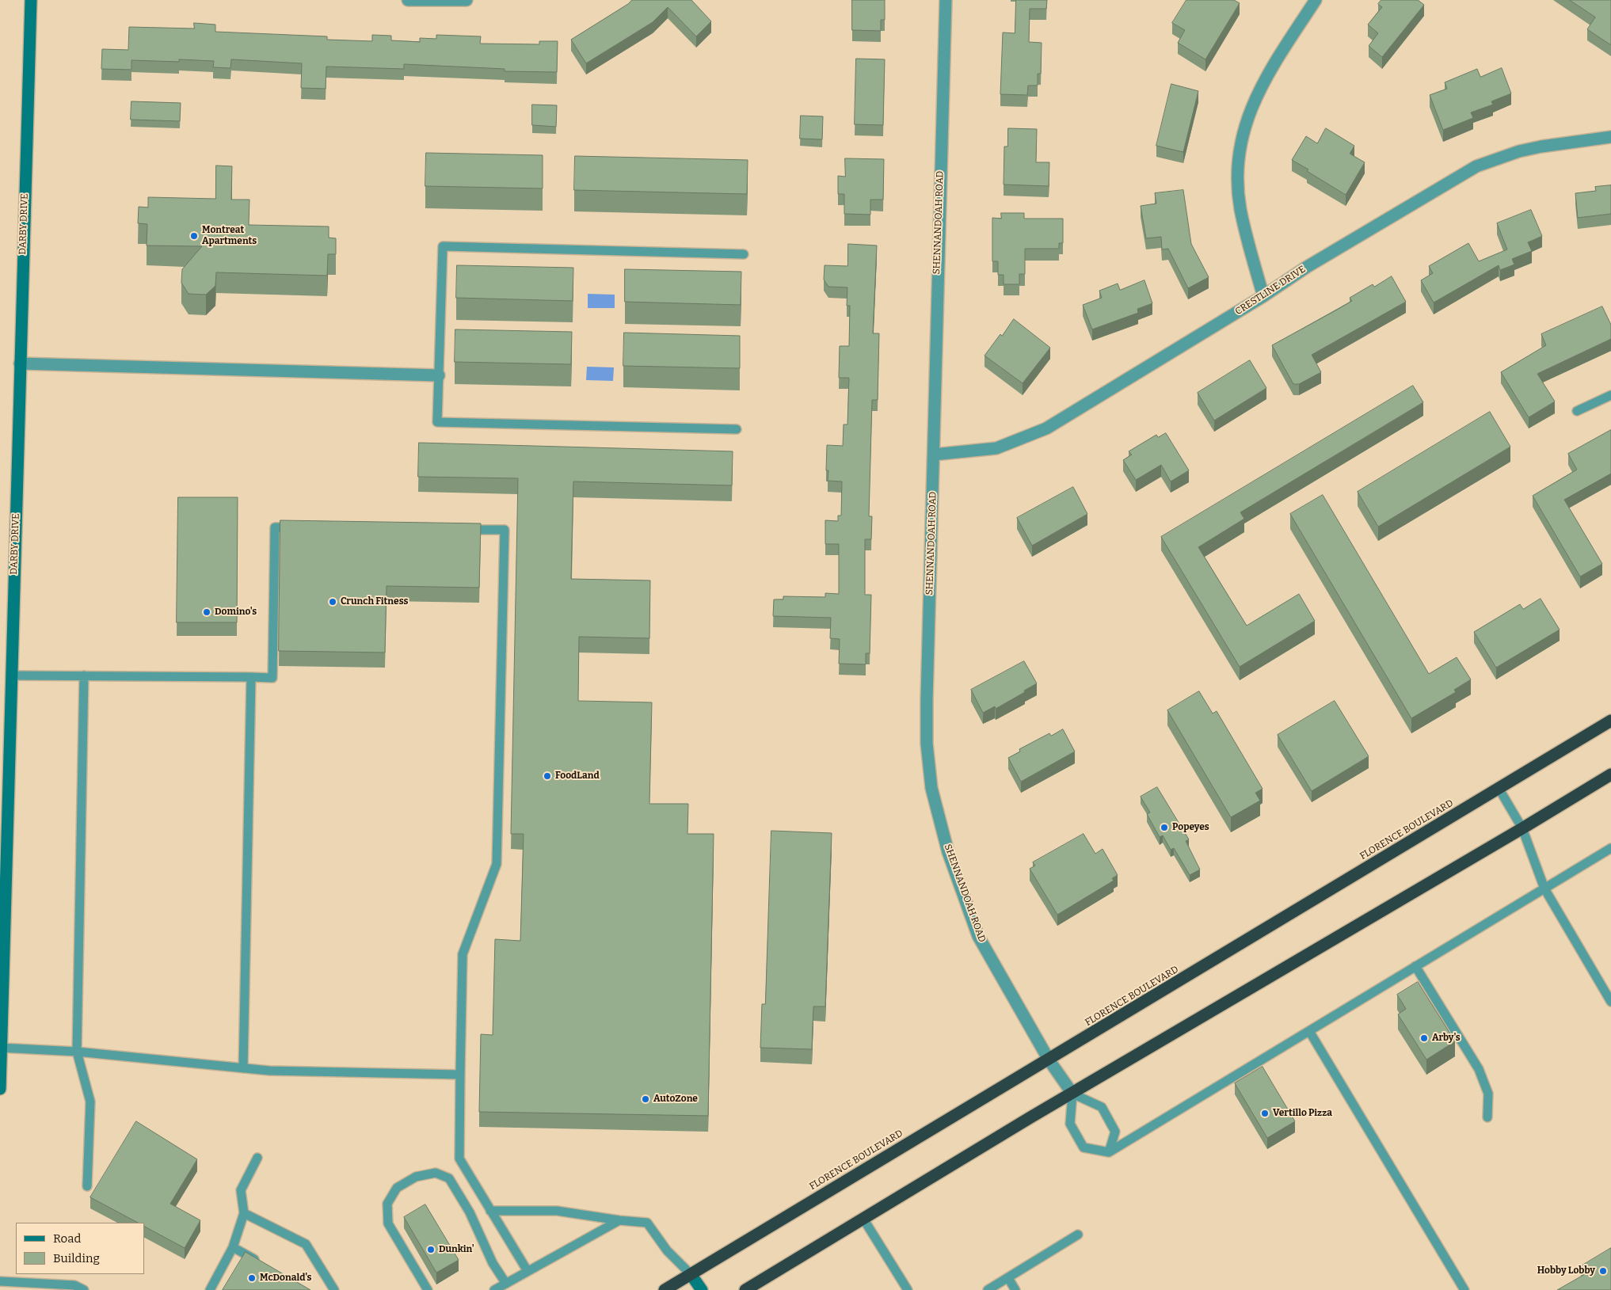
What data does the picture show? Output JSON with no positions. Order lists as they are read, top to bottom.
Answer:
{
  "streets": {
    "highway": ["FLORENCE BOULEVARD"],
    "main road": ["DARBY DRIVE"],
    "street": ["SHENNANDOAH ROAD", "CRESTLINE DRIVE"]
  },
  "crossings": [
    ["SHENNANDOAH ROAD", "CRESTLINE DRIVE"],
    ["SHENNANDOAH ROAD", "FLORENCE BOULEVARD"]
  ],
  "places": [
    "Montreat Apartments",
    "Crunch Fitness",
    "Domino's",
    "FoodLand",
    "Popeyes",
    "Arby's",
    "AutoZone",
    "Vertillo Pizza",
    "Dunkin'",
    "Hobby Lobby",
    "McDonald's"
  ],
  "legend": ["Road", "Building"]
}
